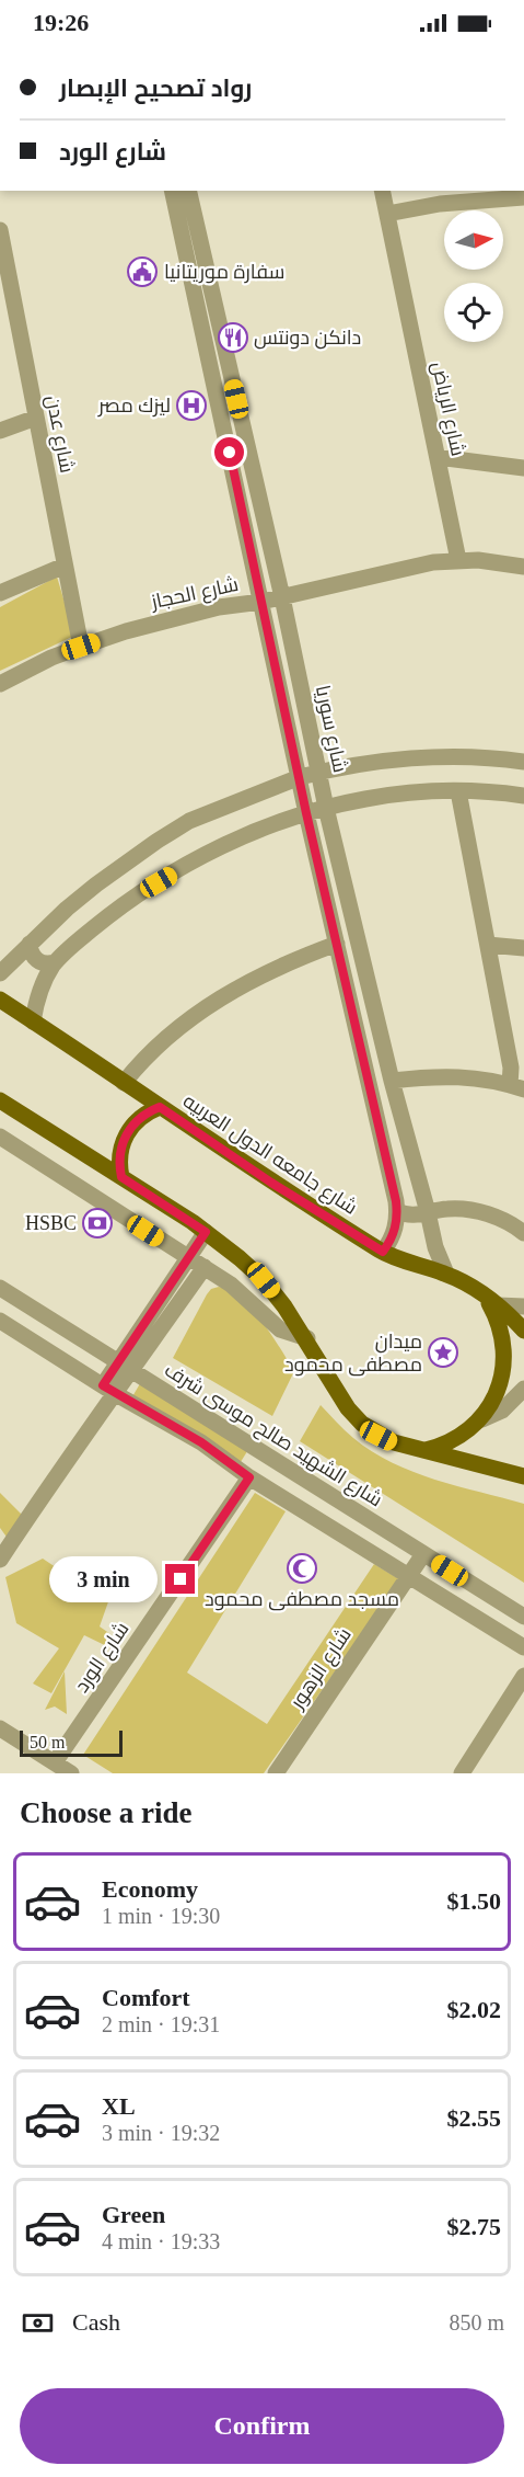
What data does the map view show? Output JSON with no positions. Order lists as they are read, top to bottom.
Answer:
{
  "streets": {
    "main road": ["شارع جامعه الدول العربيه"],
    "street": [
      "شارع الرياض",
      "شارع عدن",
      "شارع الحجاز",
      "شارع سوريا",
      "شارع الشهيد صالح موسى شرف",
      "شارع الورد",
      "شارع الزهور"
    ]
  },
  "crossings": [
    ["شارع الرياض", "شارع الحجاز"],
    ["شارع عدن", "شارع الحجاز"],
    ["شارع الحجاز", "شارع سوريا"],
    ["شارع سوريا", "شارع جامعه الدول العربيه"],
    ["شارع الشهيد صالح موسى شرف", "شارع الزهور"]
  ],
  "places": {
    "public building": ["سفارة موريتانيا"],
    "restaurant": ["دانكن دونتس"],
    "hospital": ["ليزك مصر"],
    "bank": ["HSBC"],
    "place": ["ميدان مصطفى محمود"],
    "mosque": ["مسجد مصطفى محمود"]
  },
  "scale_bar": "50 m",
  "north": "right",
  "page": {
    "status": "19:26",
    "banner": ["رواد تصحيح الإبصار", "شارع الورد"],
    "bubble": "3 min",
    "scale": "50 m",
    "heading": "Choose a ride",
    "list": [
      {
        "name": "Economy",
        "note": "1 min · 19:30",
        "value": "$1.50"
      },
      {
        "name": "Comfort",
        "note": "2 min · 19:31",
        "value": "$2.02"
      },
      {
        "name": "XL",
        "note": "3 min · 19:32",
        "value": "$2.55"
      },
      {
        "name": "Green",
        "note": "4 min · 19:33",
        "value": "$2.75"
      }
    ],
    "pay": ["Cash", "850 m"],
    "buttons": "Confirm"
  }
}
